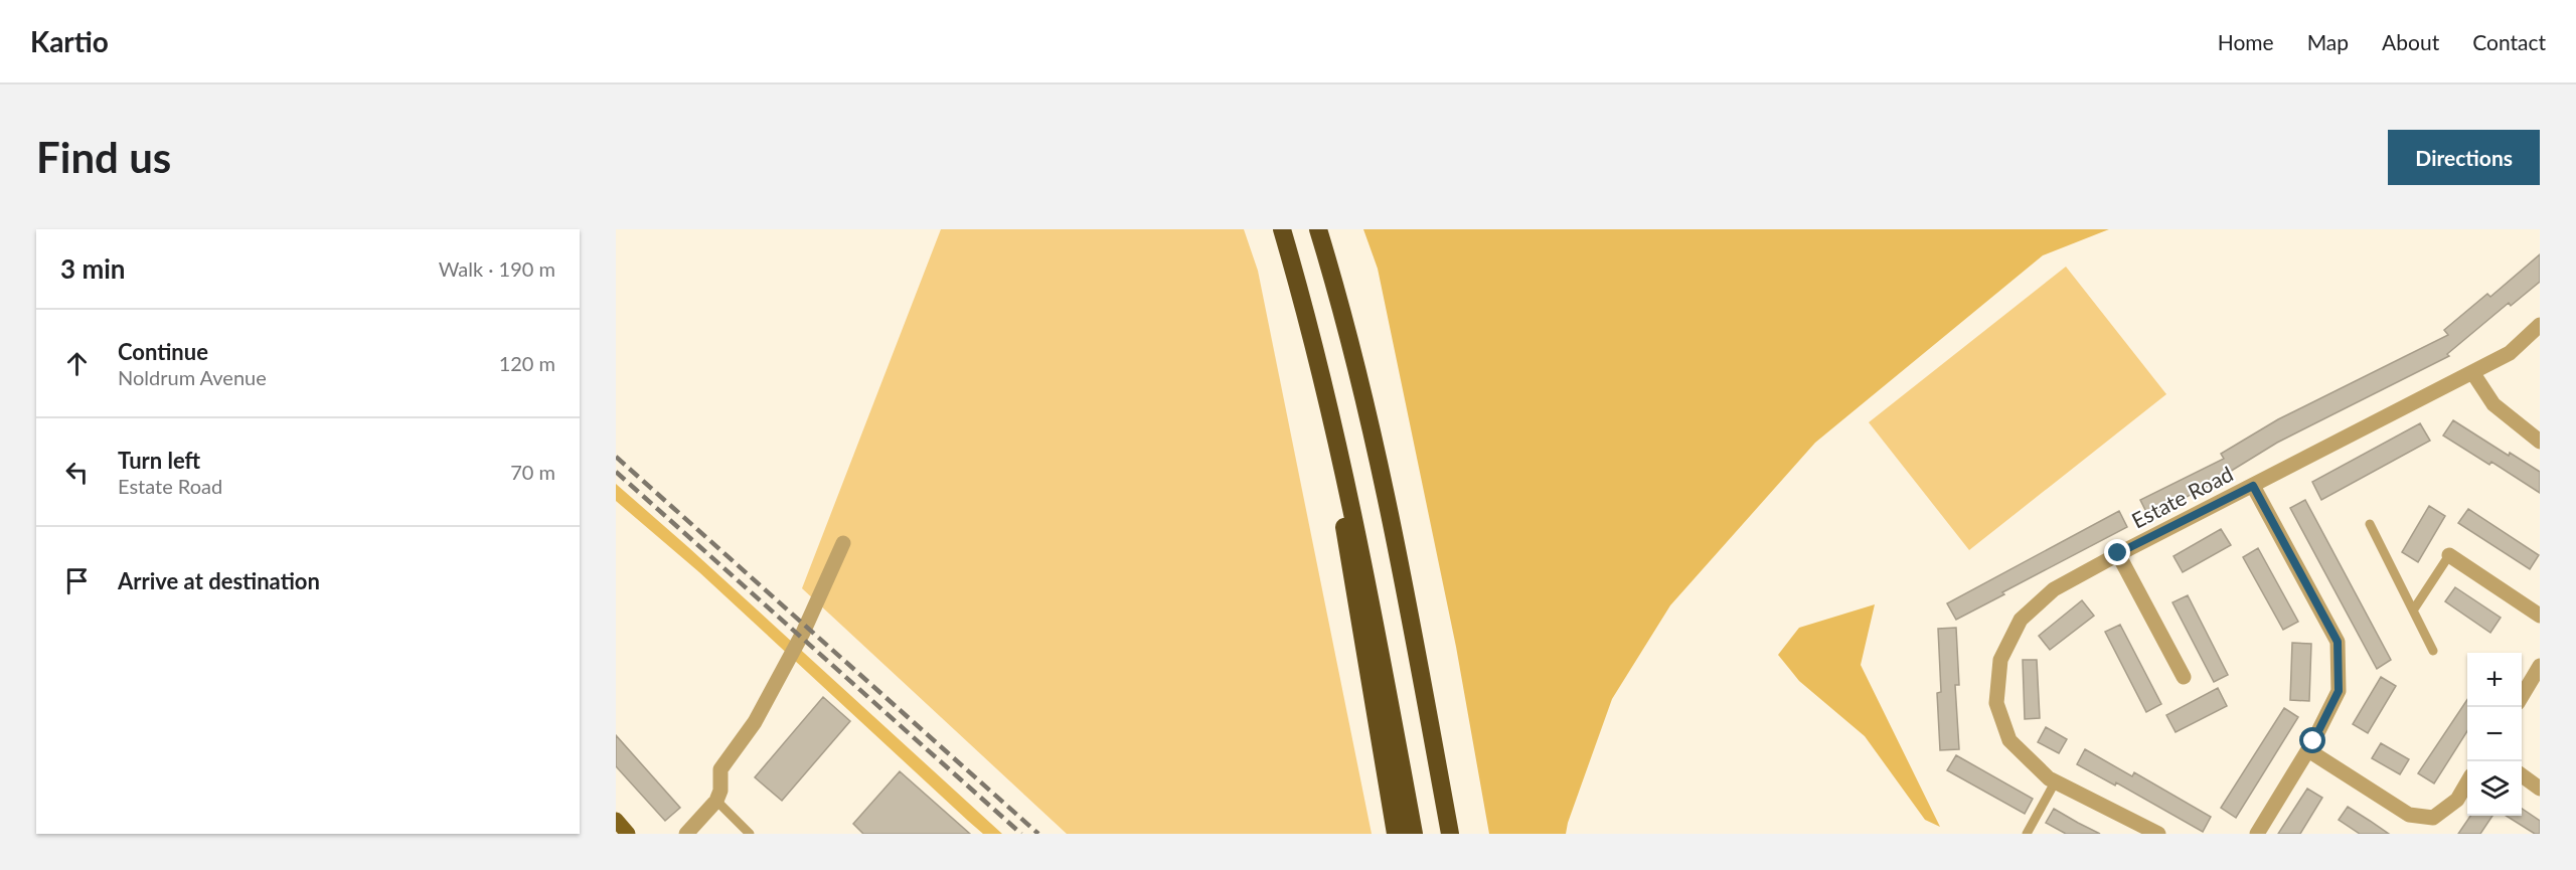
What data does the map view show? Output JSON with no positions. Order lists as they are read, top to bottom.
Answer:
{
  "streets": {
    "street": ["Estate Road"]
  },
  "page": {
    "header": "Kartio",
    "nav": [
      "Home",
      "Map",
      "About",
      "Contact"
    ],
    "buttons": "Directions",
    "title": "Find us",
    "heading": ["3 min", "Walk · 190 m"],
    "list": [
      ["Continue", "Noldrum Avenue", "120 m"],
      ["Turn left", "Estate Road", "70 m"],
      "Arrive at destination"
    ],
    "map_buttons": ["+", "−"]
  }
}
